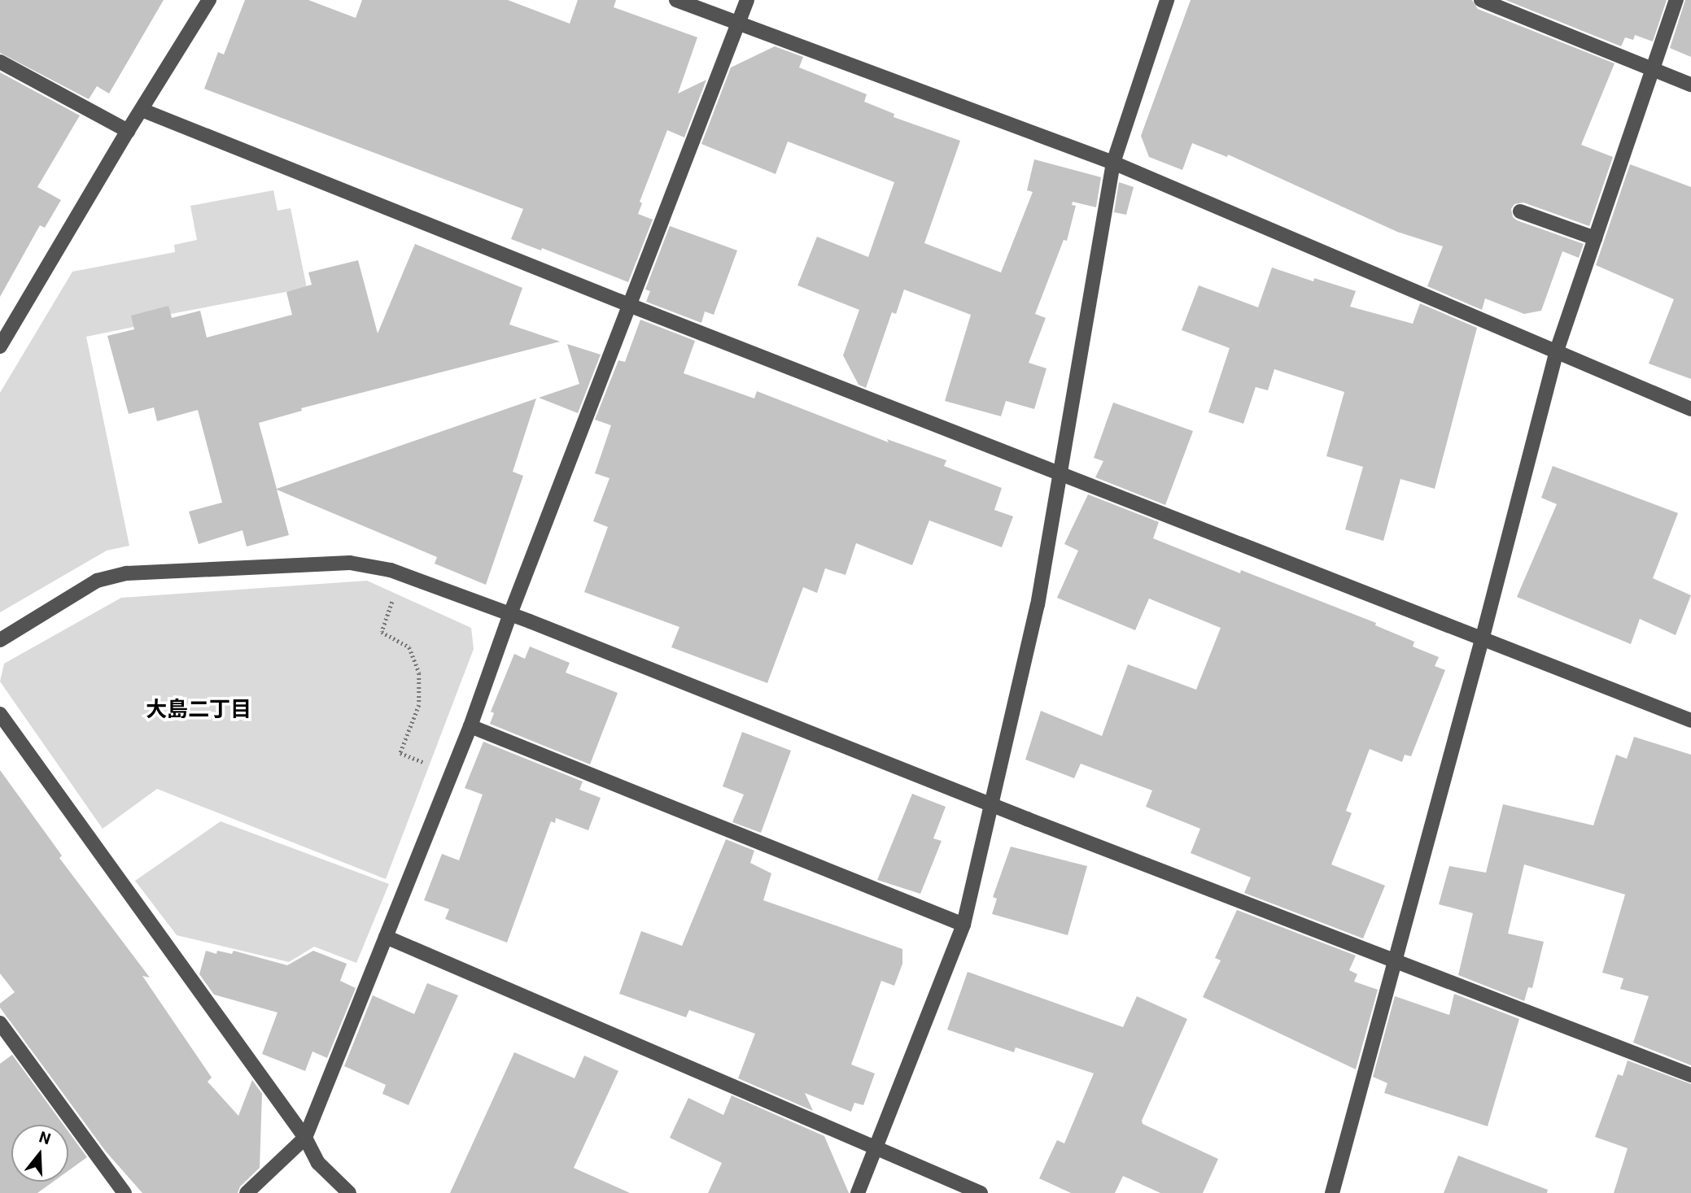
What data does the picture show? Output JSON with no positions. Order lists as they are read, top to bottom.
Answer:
{
  "districts": ["大島二丁目"],
  "north": "top"
}
